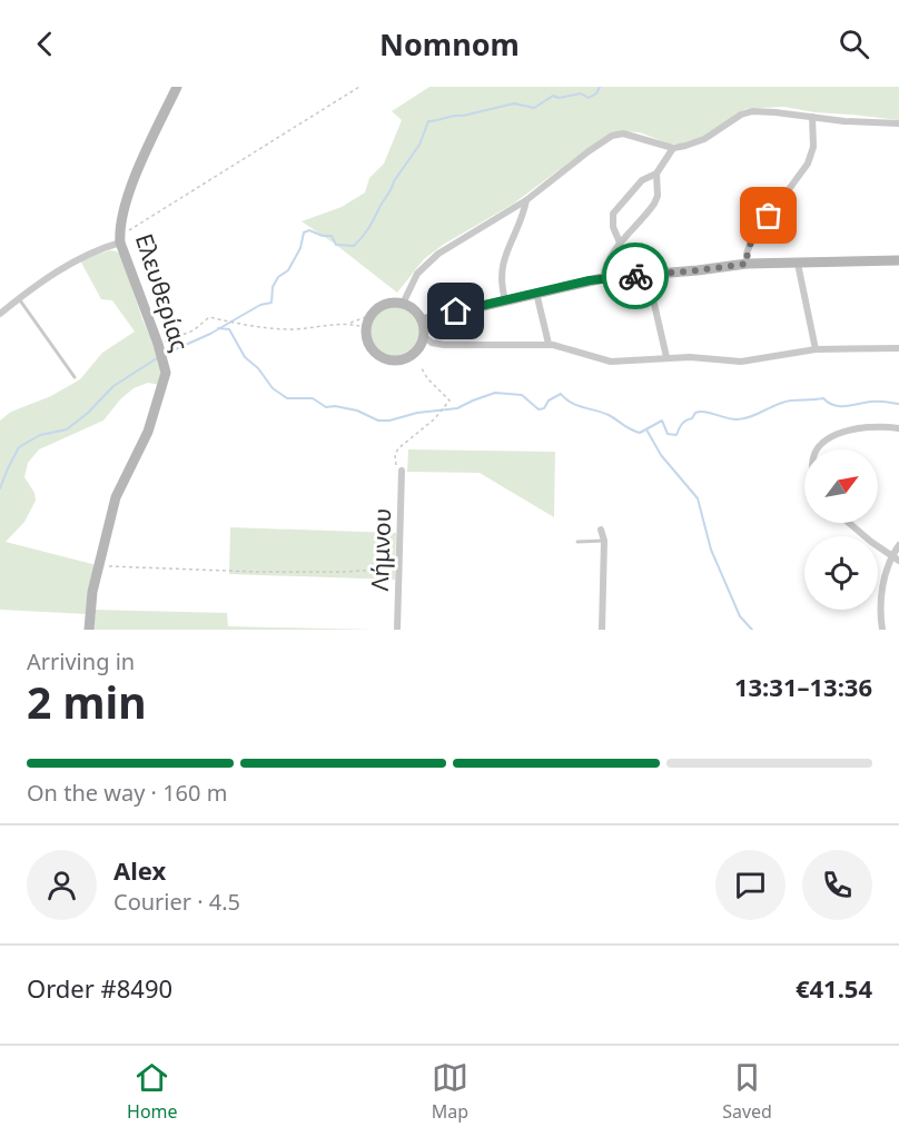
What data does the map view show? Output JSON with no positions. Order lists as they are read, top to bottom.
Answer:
{
  "streets": {
    "street": ["Ελευθερίας", "Λήμνου"]
  },
  "north": "top right",
  "page": {
    "header": "Nomnom",
    "heading": ["2 min", "Arriving in", "13:31–13:36"],
    "panel": [
      "Alex",
      "Courier · 4.5",
      "Order #8490",
      "€41.54"
    ],
    "bar": "On the way · 160 m",
    "tabs": ["Home", "Map", "Saved"]
  }
}
